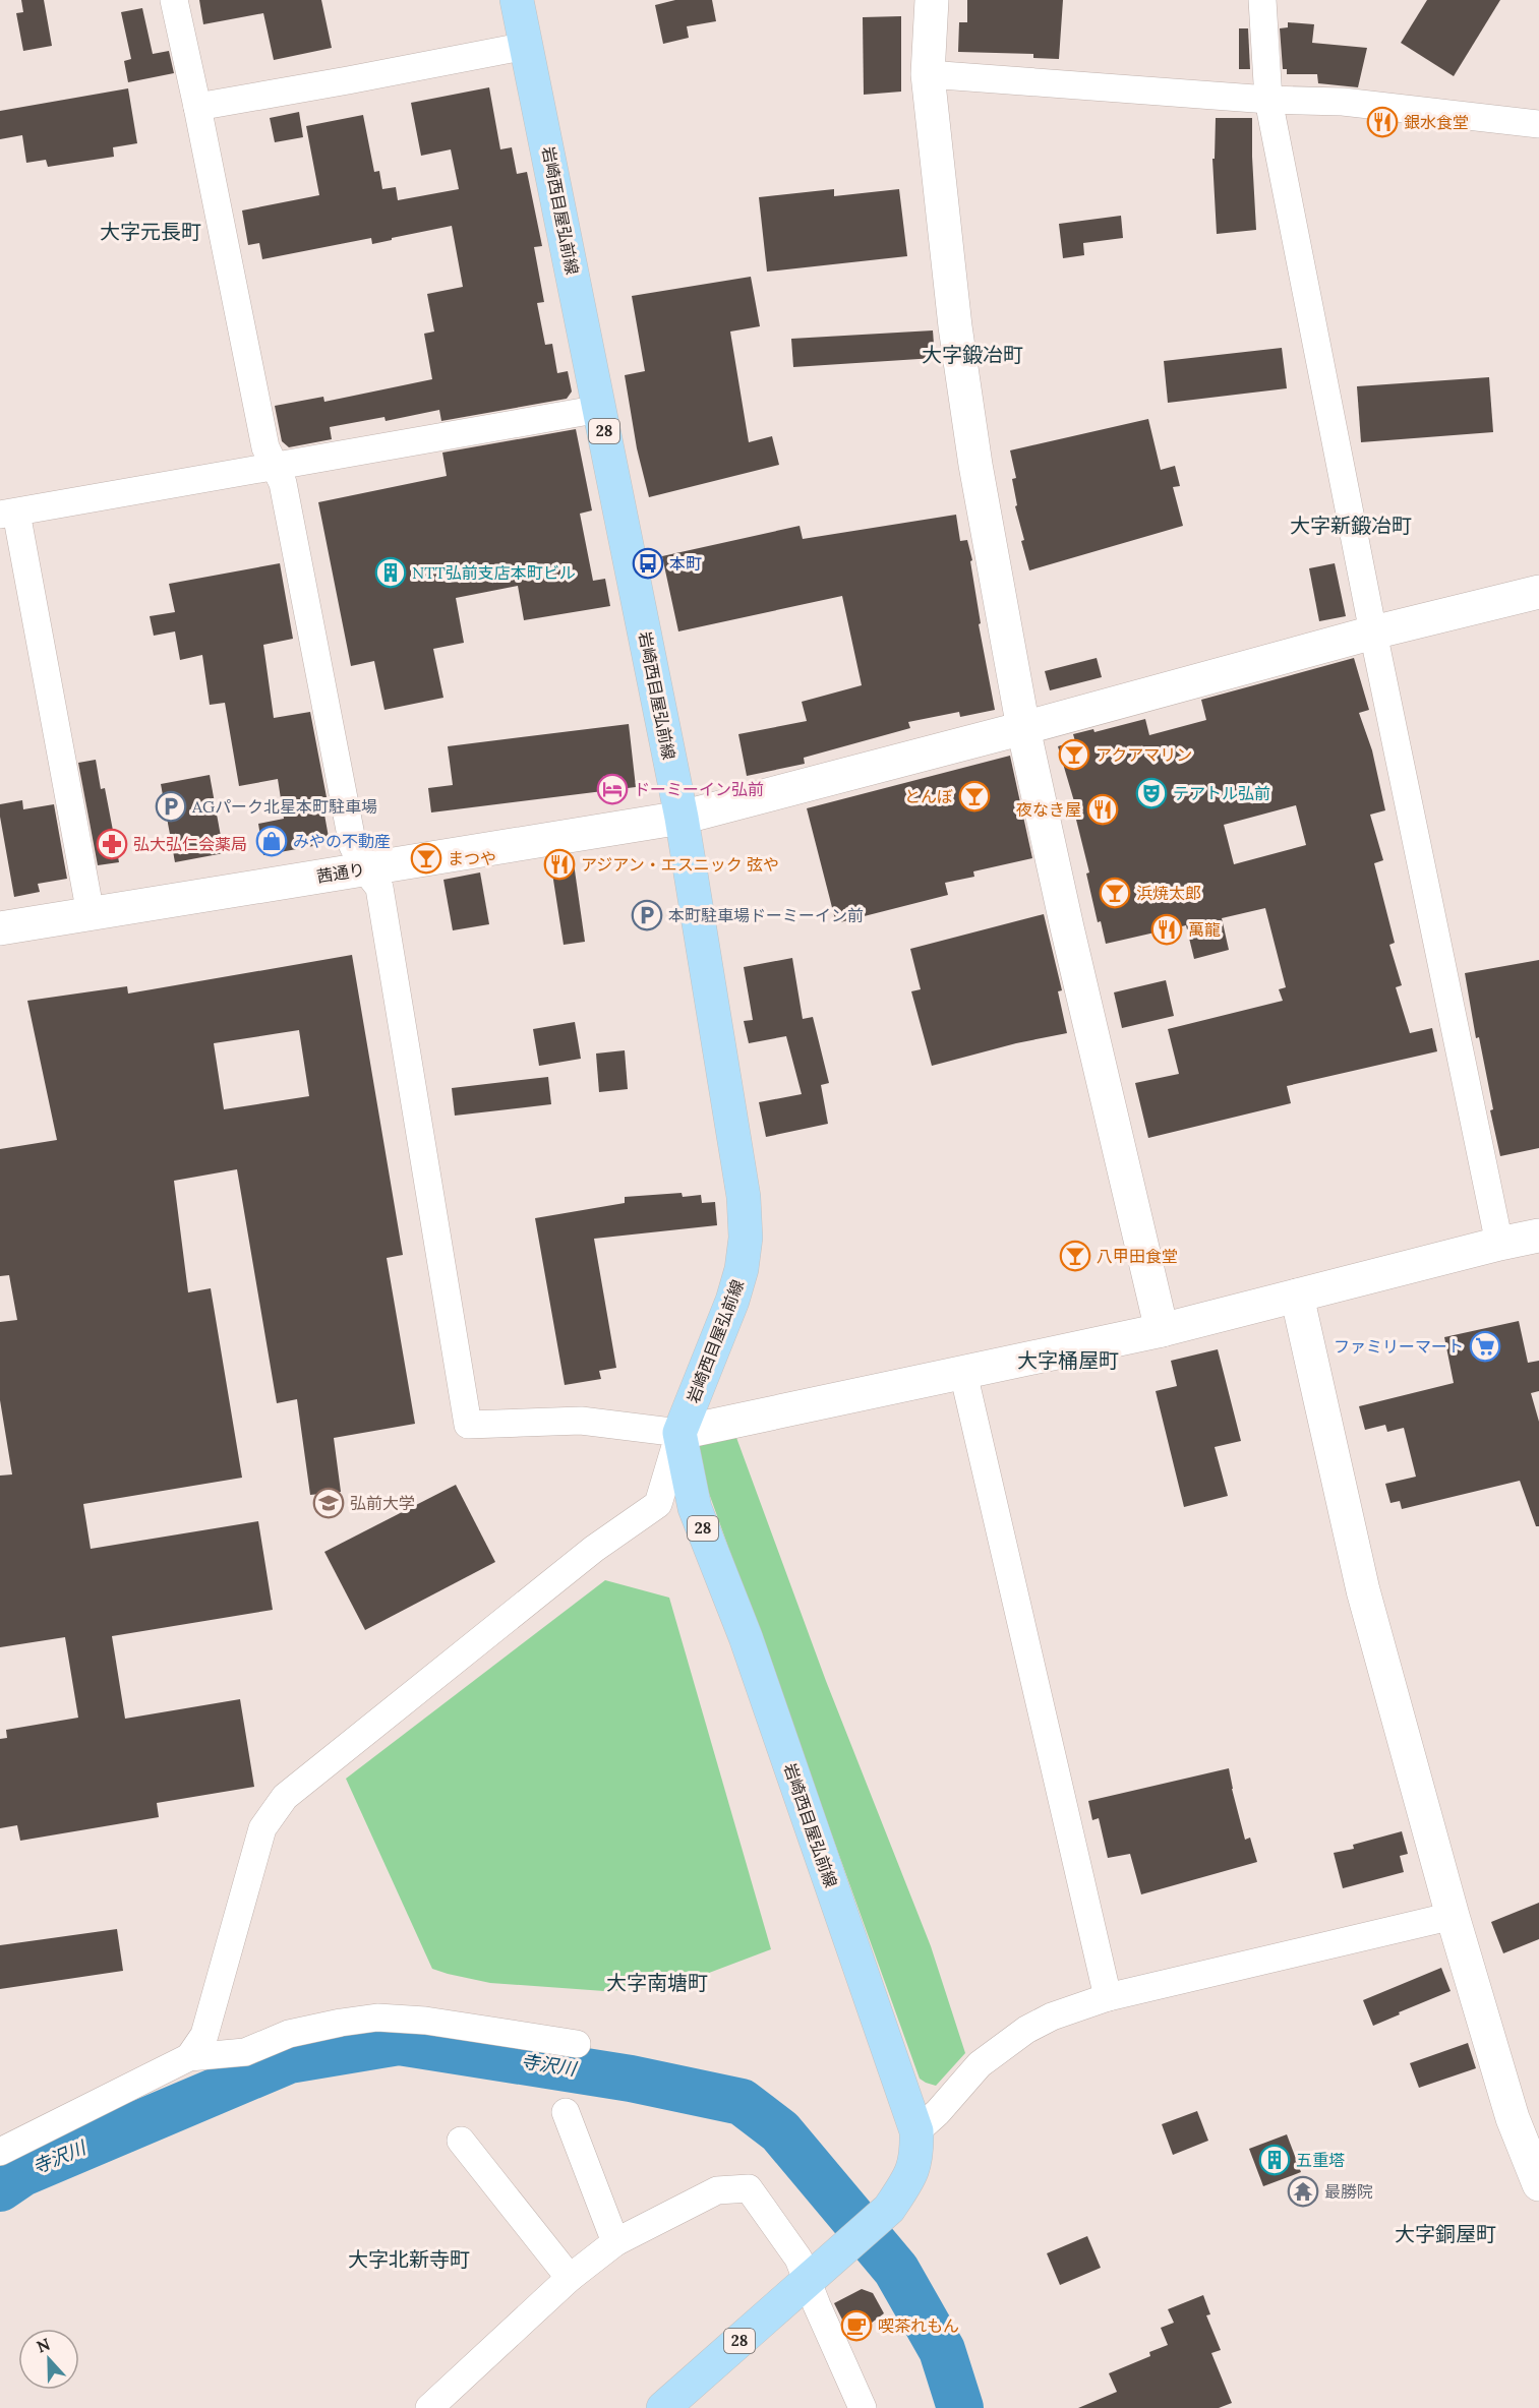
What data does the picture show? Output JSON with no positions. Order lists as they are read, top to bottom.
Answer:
{
  "streets": {
    "main road": ["岩崎西目屋弘前線", "28"],
    "street": ["茜通り"]
  },
  "crossings": [
    ["岩崎西目屋弘前線", "茜通り"]
  ],
  "districts": [
    "大字元長町",
    "大字鍛冶町",
    "大字新鍛冶町",
    "大字桶屋町",
    "大字南塘町",
    "大字銅屋町",
    "大字北新寺町"
  ],
  "water": ["寺沢川"],
  "places": {
    "restaurant": [
      "銀水食堂",
      "夜なき屋",
      "アジアン・エスニック 弦や",
      "萬龍"
    ],
    "bus stop": ["本町"],
    "building": ["NTT弘前支店本町ビル", "五重塔"],
    "bar": [
      "アクアマリン",
      "とんぼ",
      "まつや",
      "浜焼太郎",
      "八甲田食堂"
    ],
    "hotel": ["ドーミーイン弘前"],
    "theatre": ["テアトル弘前"],
    "parking": ["AGパーク北星本町駐車場", "本町駐車場ドーミーイン前"],
    "shop": ["みやの不動産"],
    "pharmacy": ["弘大弘仁会薬局"],
    "supermarket": ["ファミリーマート"],
    "school or university": ["弘前大学"],
    "temple": ["最勝院"],
    "cafe": ["喫茶れもん"]
  },
  "north": "top"
}
